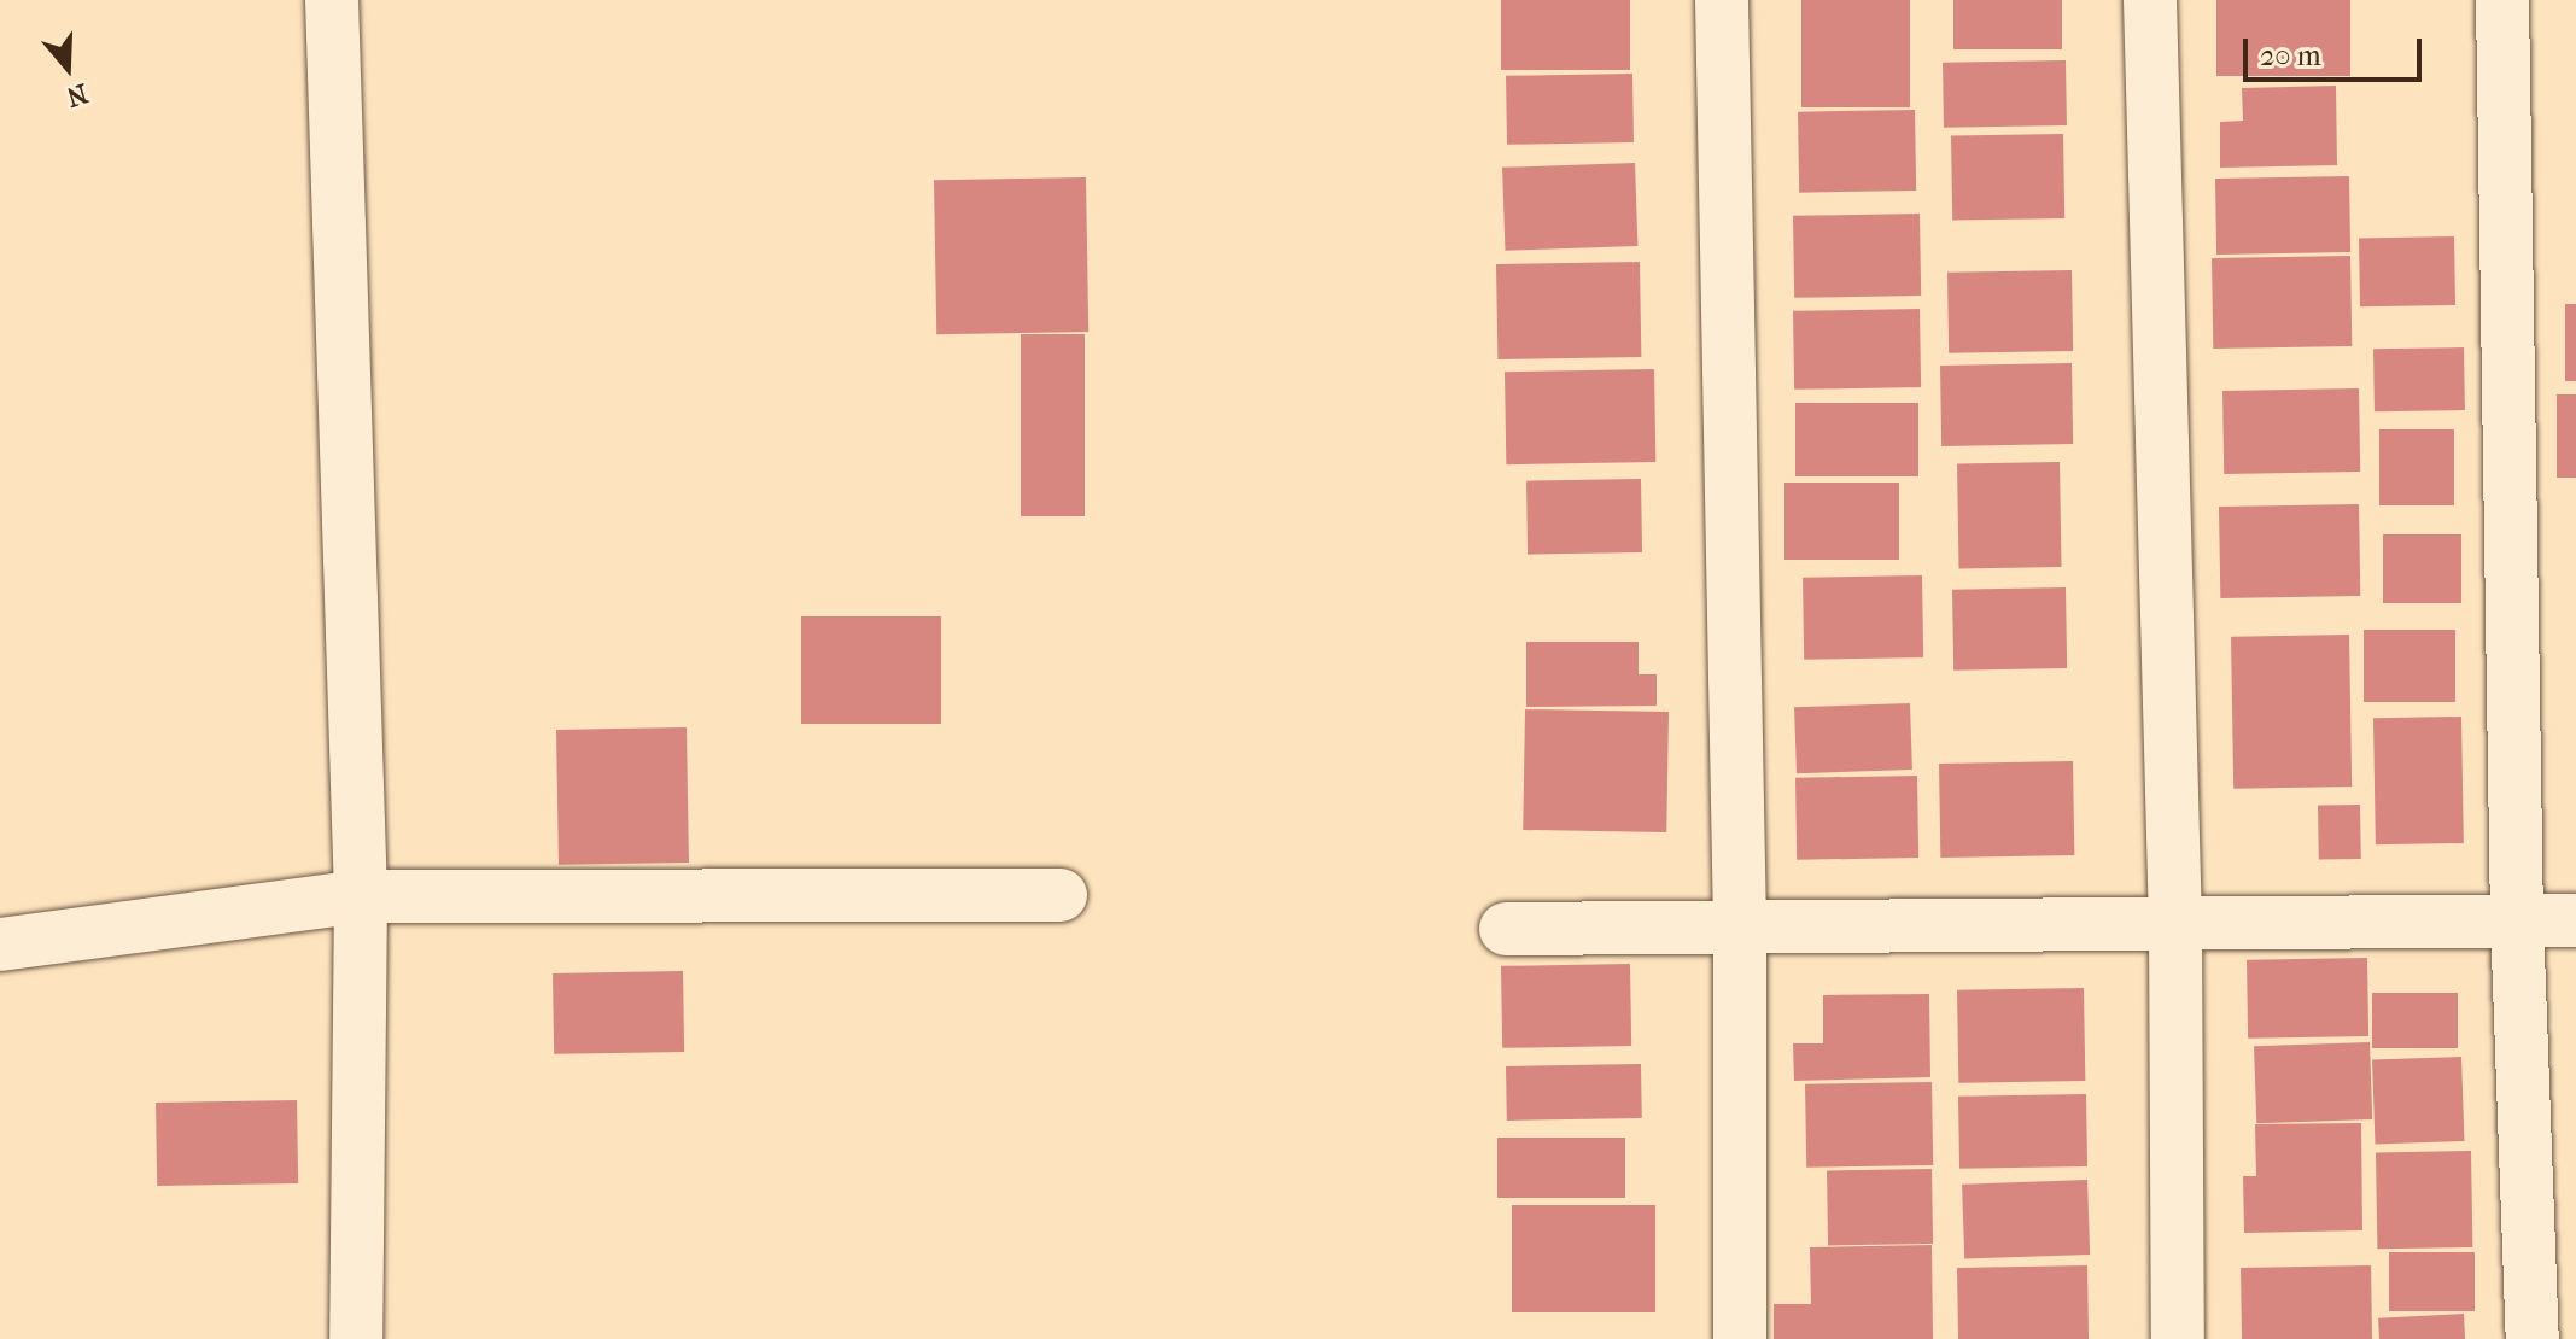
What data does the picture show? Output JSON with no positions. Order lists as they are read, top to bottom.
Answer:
{
  "scale_bar": "20 m",
  "north": "bottom"
}
